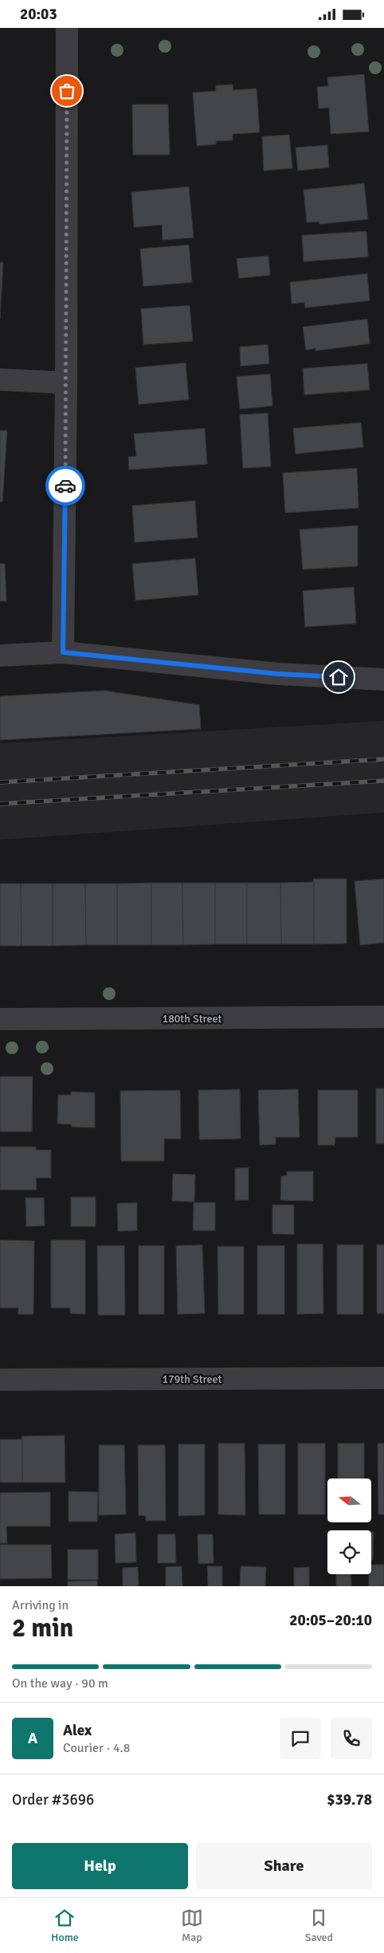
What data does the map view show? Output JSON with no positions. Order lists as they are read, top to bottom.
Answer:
{
  "streets": {
    "street": ["180th Street", "179th Street"]
  },
  "north": "left",
  "page": {
    "status": "20:03",
    "heading": ["2 min", "Arriving in", "20:05–20:10"],
    "panel": [
      "Alex",
      "Courier · 4.8",
      "Order #3696",
      "$39.78"
    ],
    "bar": "On the way · 90 m",
    "round": "A",
    "buttons": ["Help", "Share"],
    "tabs": ["Home", "Map", "Saved"]
  }
}
